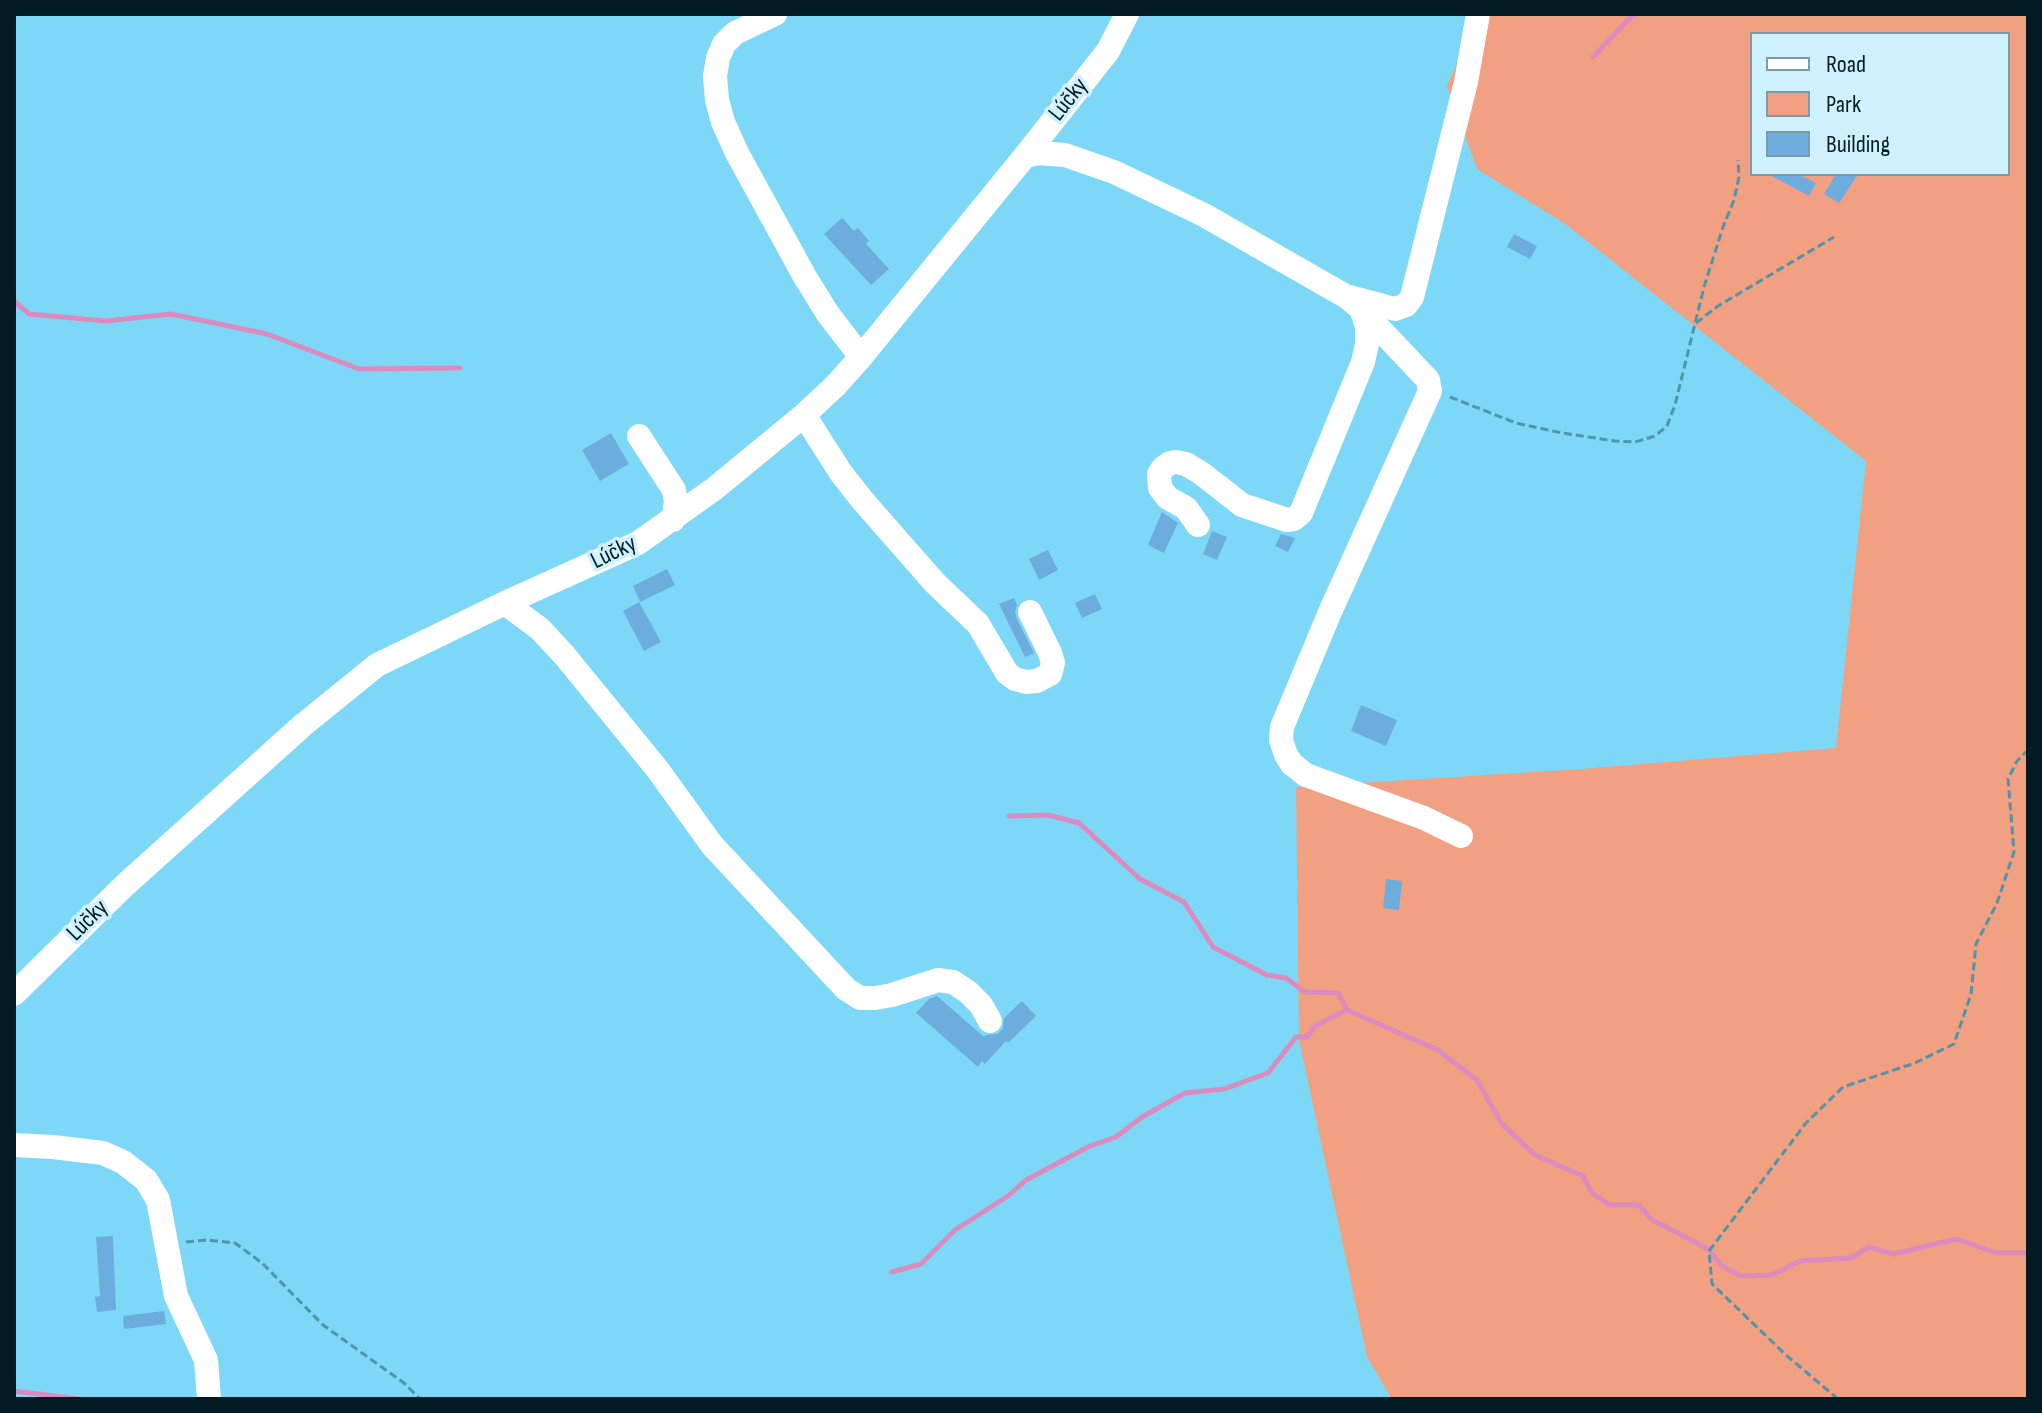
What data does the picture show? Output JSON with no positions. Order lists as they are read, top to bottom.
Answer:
{
  "streets": {
    "street": ["Lúčky"]
  },
  "legend": ["Road", "Park", "Building"]
}
